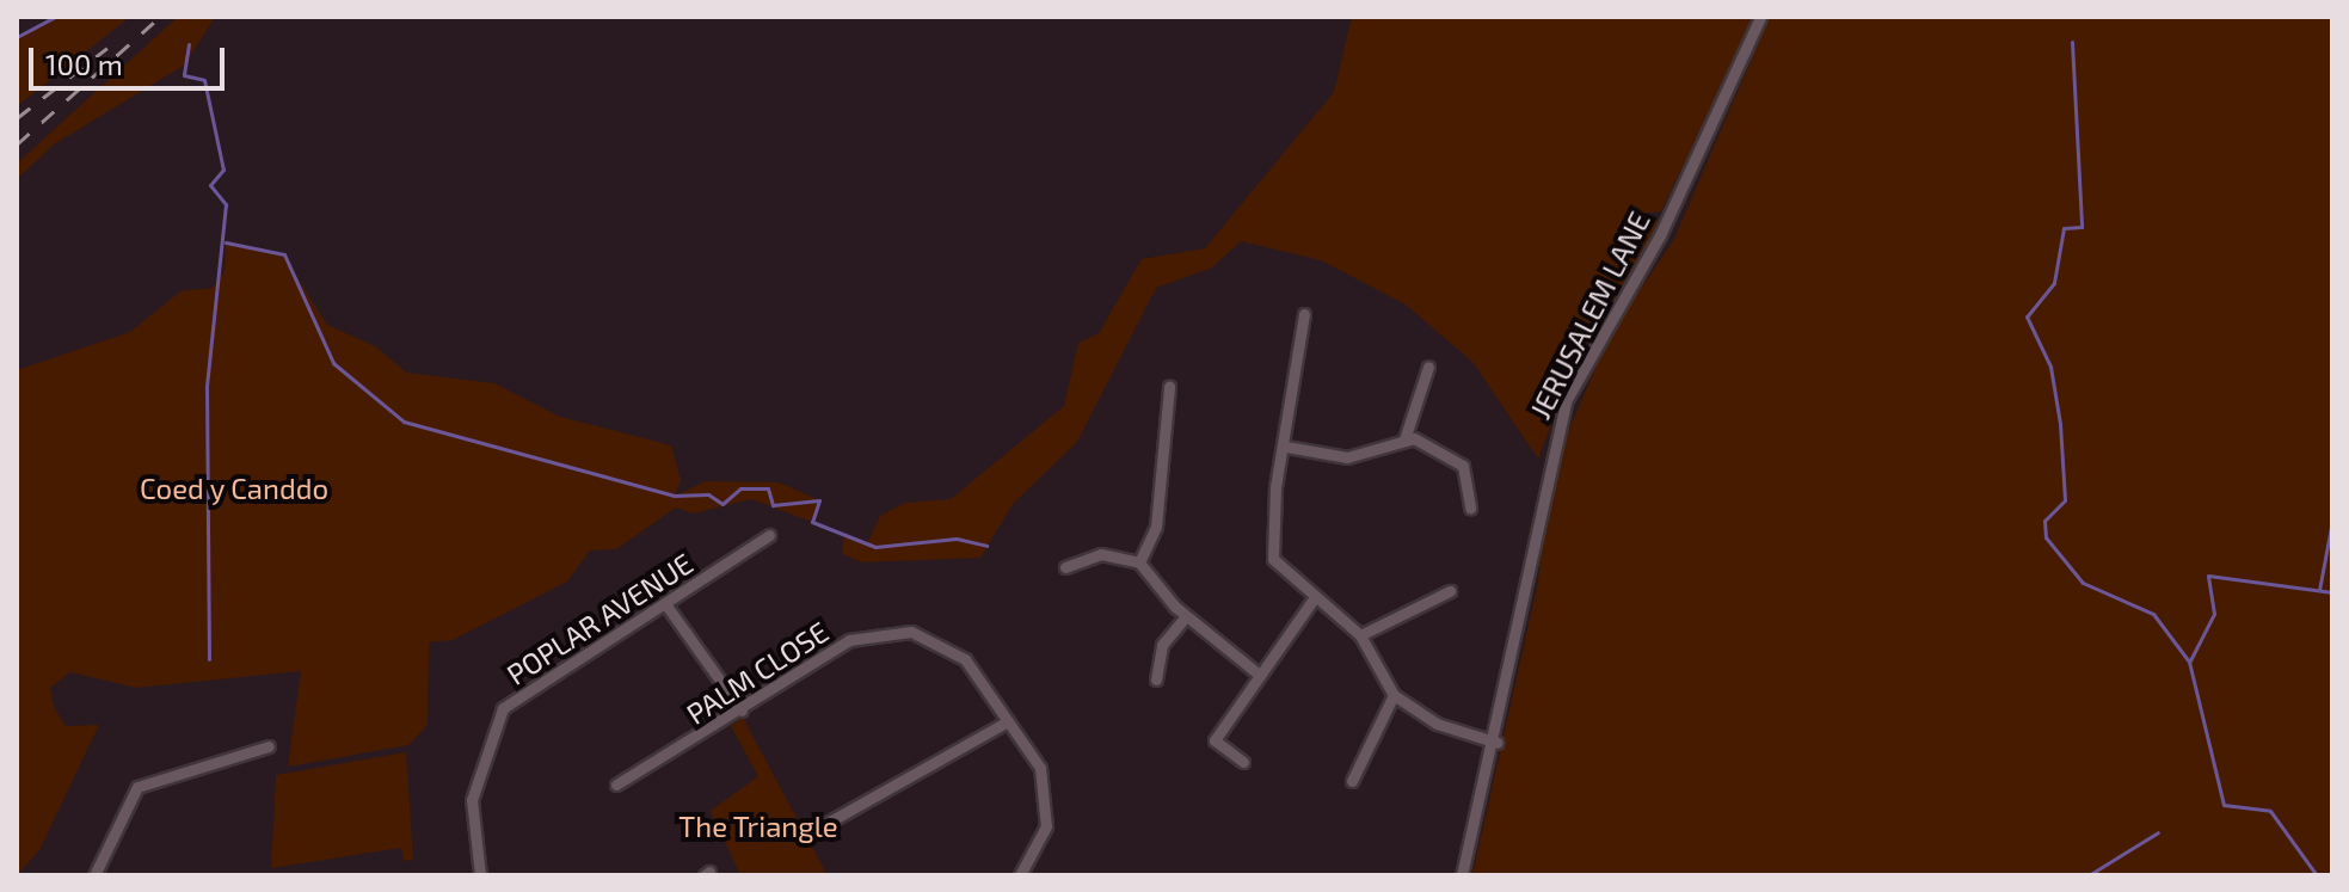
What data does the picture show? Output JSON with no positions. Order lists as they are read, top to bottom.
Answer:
{
  "streets": {
    "street": ["JERUSALEM LANE", "POPLAR AVENUE", "PALM CLOSE"]
  },
  "parks": ["Coed y Canddo", "The Triangle"],
  "scale_bar": "100 m"
}
